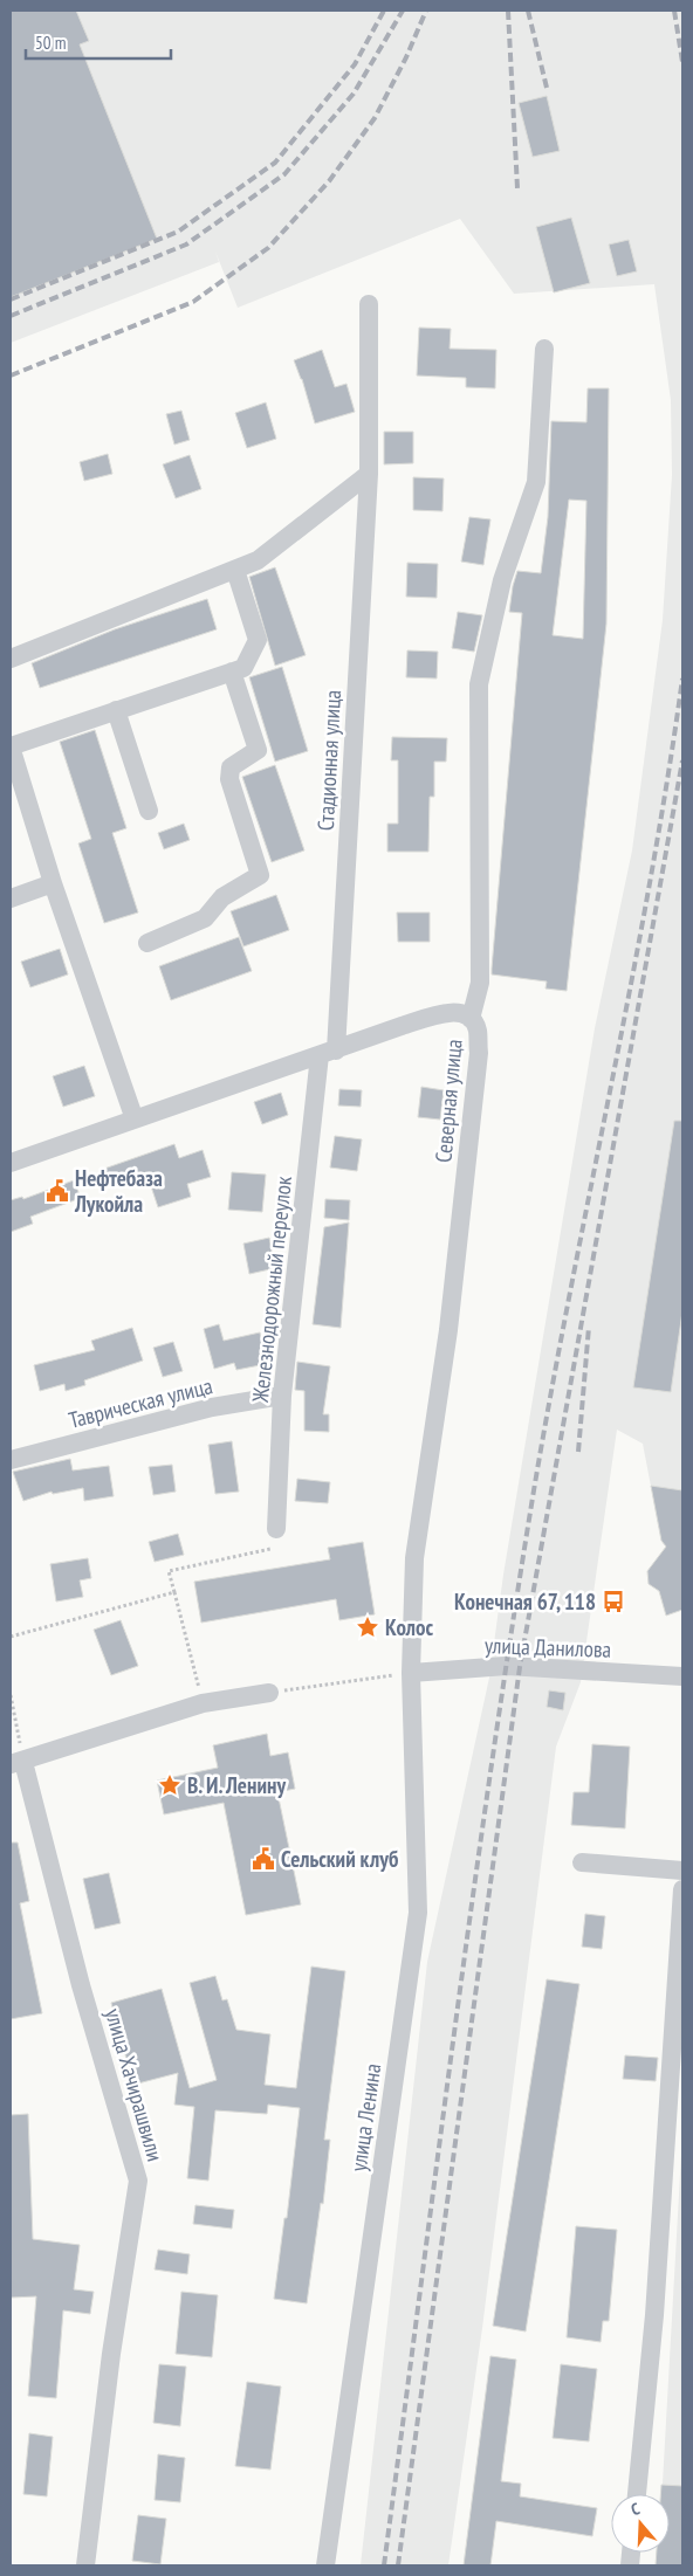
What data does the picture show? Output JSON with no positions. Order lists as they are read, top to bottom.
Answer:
{
  "streets": {
    "street": [
      "Стадионная улица",
      "Северная улица",
      "Железнодорожный переулок",
      "Таврическая улица",
      "улица Данилова",
      "улица Хачирашвили",
      "улица Ленина"
    ]
  },
  "crossings": [
    ["Стадионная улица", "Северная улица"],
    ["Стадионная улица", "Железнодорожный переулок"],
    ["Северная улица", "Железнодорожный переулок"],
    ["Северная улица", "улица Данилова"],
    ["Северная улица", "улица Ленина"],
    ["Железнодорожный переулок", "Таврическая улица"],
    ["улица Данилова", "улица Ленина"]
  ],
  "places": {
    "public building": ["Нефтебаза Лукойла", "Сельский клуб"],
    "bus stop": ["Конечная 67, 118"],
    "place": ["Колос", "В. И. Ленину"]
  },
  "scale_bar": "50 m",
  "north": "top"
}
